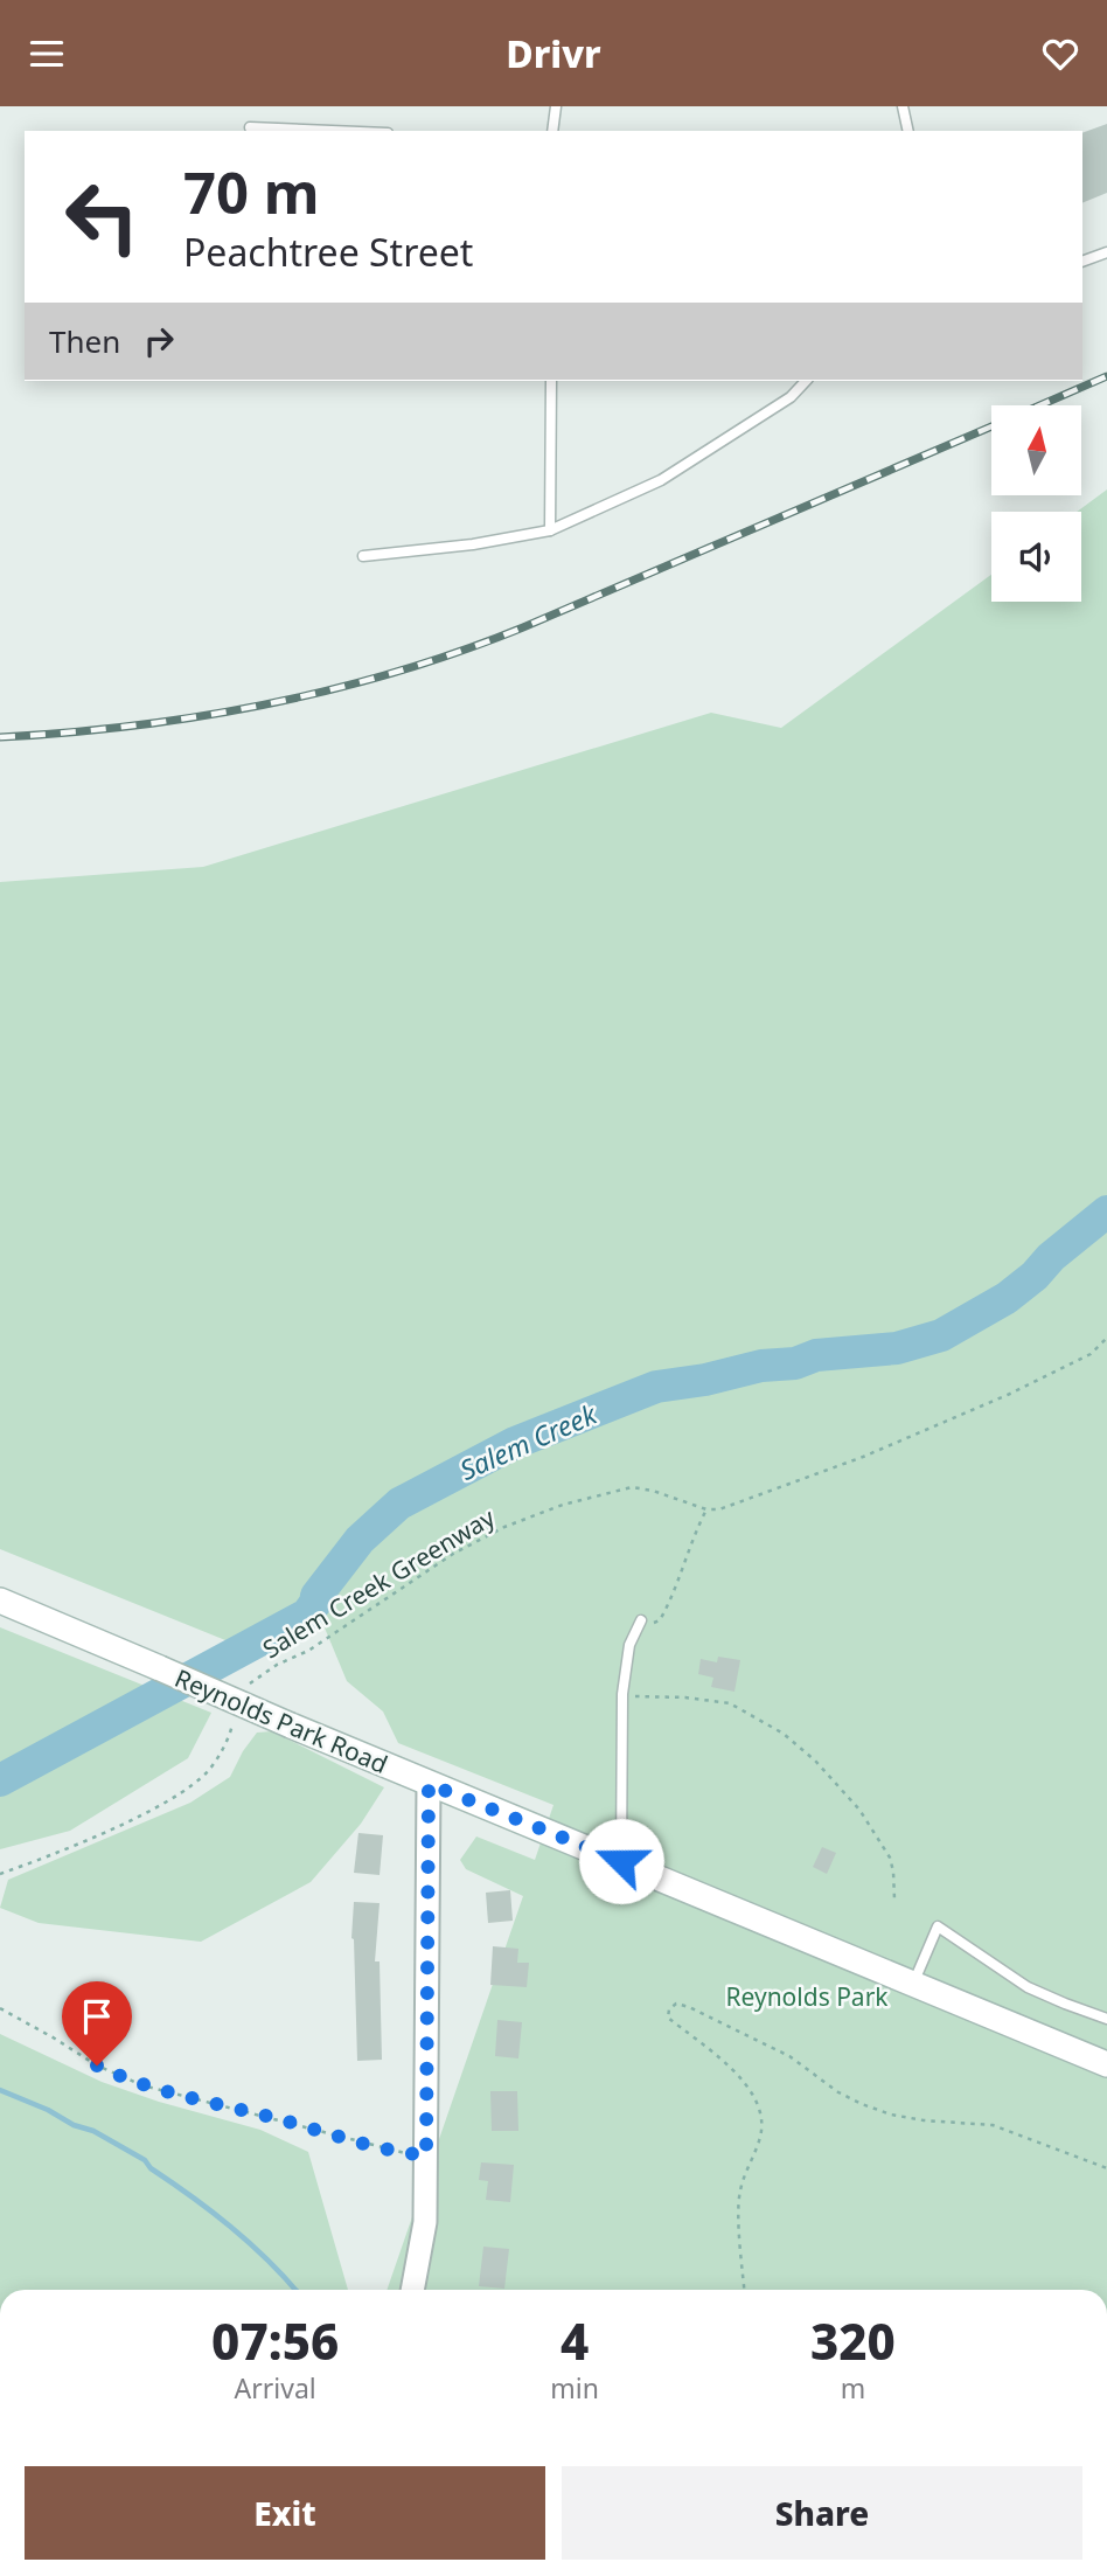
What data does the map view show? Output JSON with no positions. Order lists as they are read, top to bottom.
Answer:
{
  "streets": {
    "main road": ["Reynolds Park Road"],
    "path": ["Salem Creek Greenway"]
  },
  "water": ["Salem Creek"],
  "parks": ["Reynolds Park"],
  "north": "top",
  "page": {
    "header": "Drivr",
    "turn": ["70 m", "Peachtree Street"],
    "then": "Then",
    "eta": [
      "07:56",
      "Arrival",
      "4",
      "min",
      "320",
      "m"
    ],
    "buttons": ["Exit", "Share"]
  }
}
